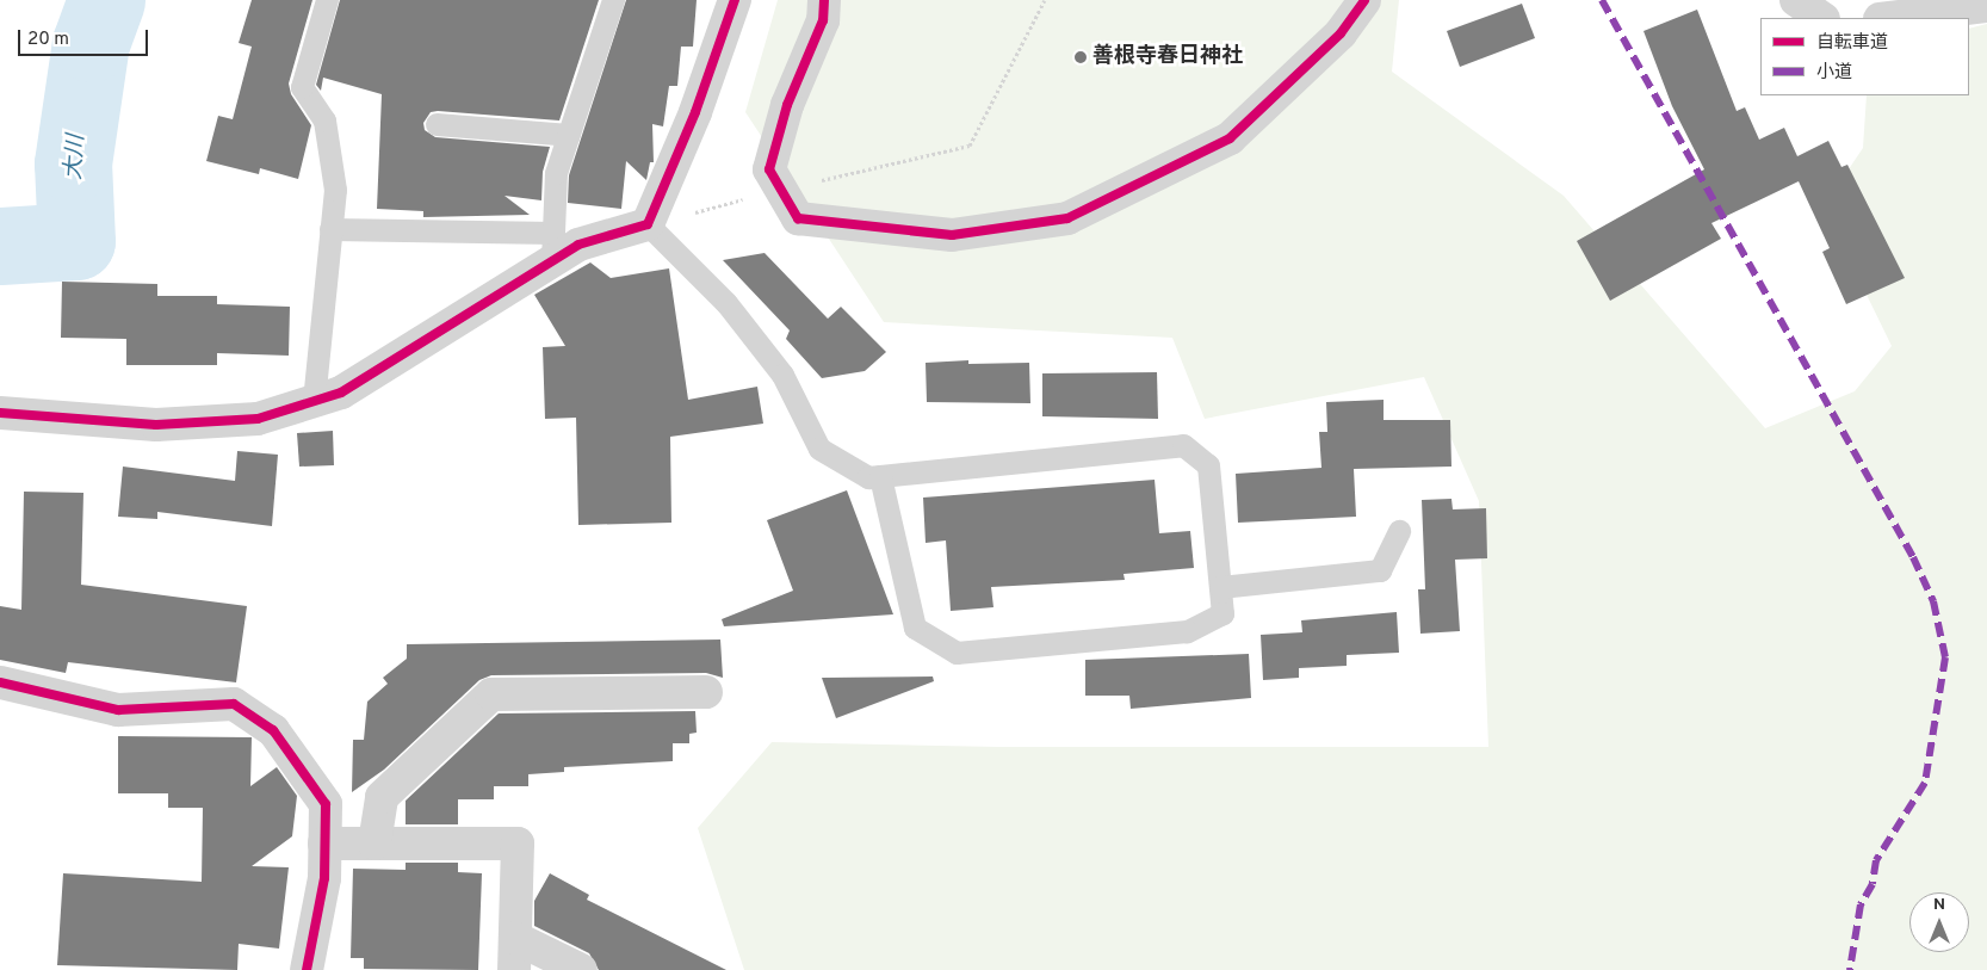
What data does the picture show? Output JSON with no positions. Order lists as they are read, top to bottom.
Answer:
{
  "water": ["大川"],
  "places": ["善根寺春日神社"],
  "legend": ["自転車道", "小道"],
  "scale_bar": "20 m",
  "north": "top"
}
